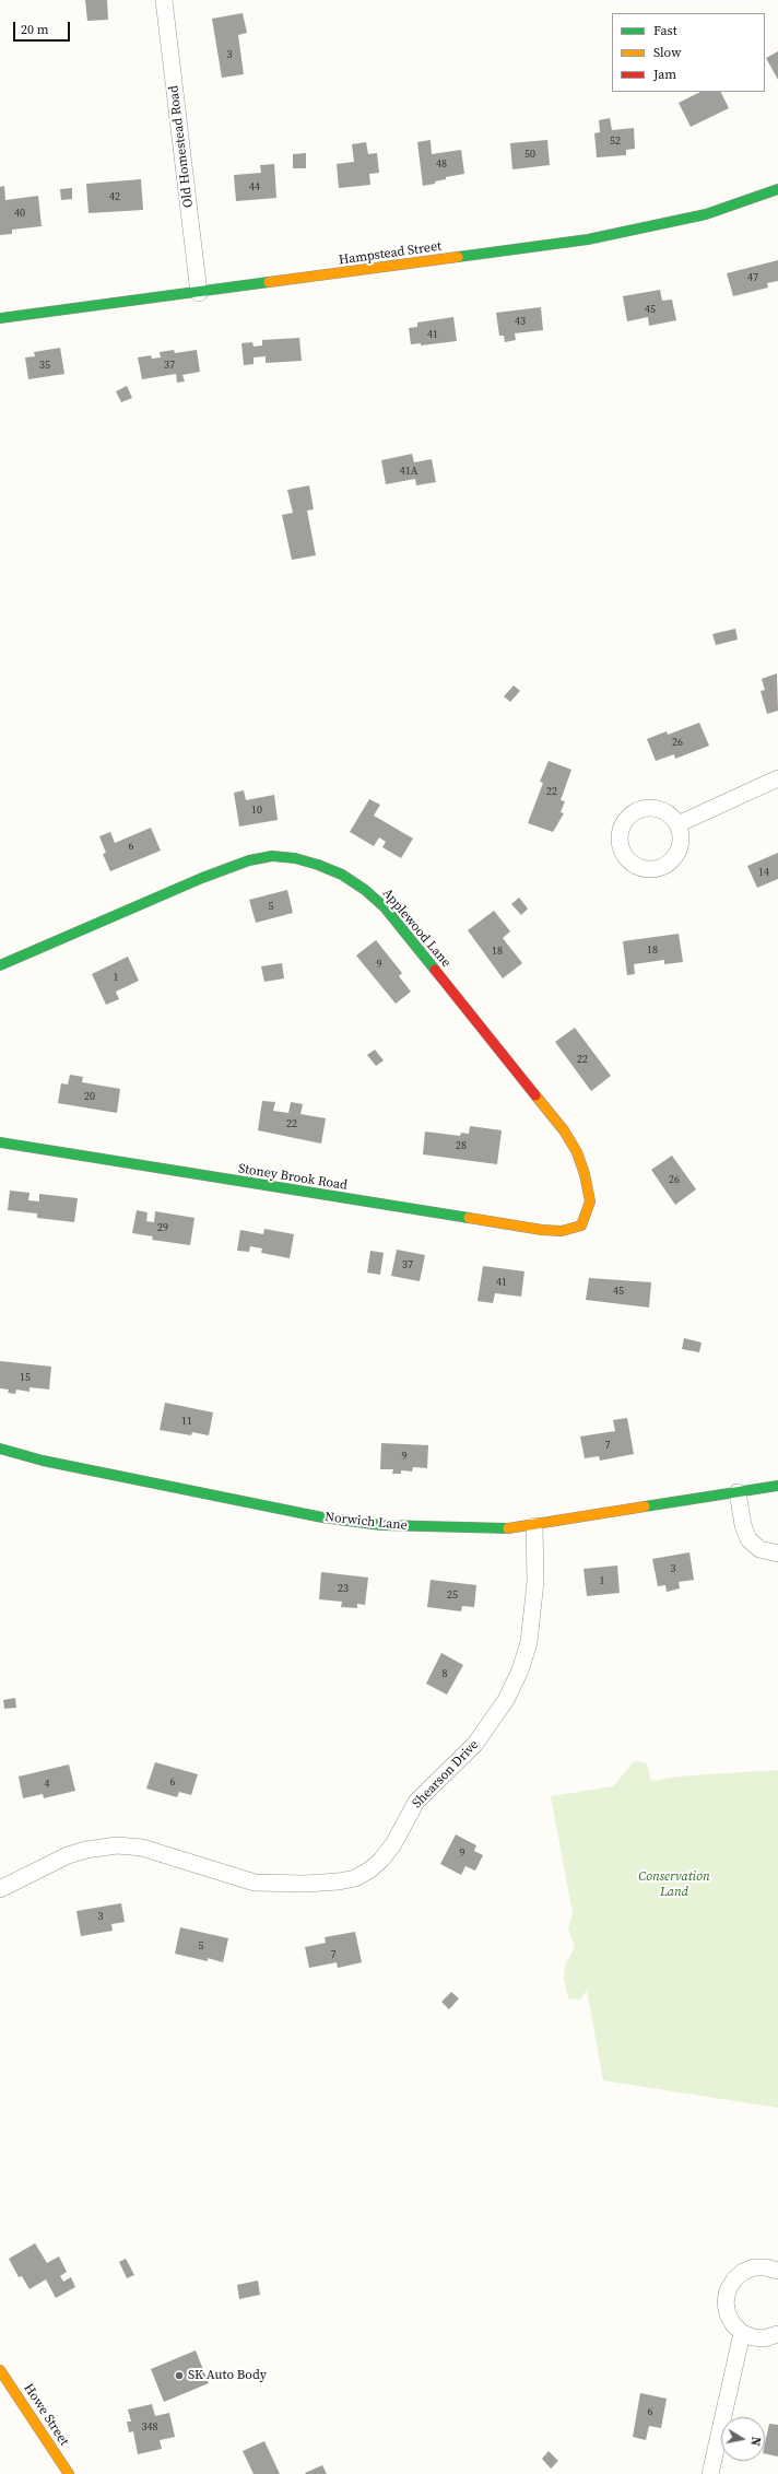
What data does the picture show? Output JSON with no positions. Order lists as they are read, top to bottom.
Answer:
{
  "streets": {
    "street": [
      "Old Homestead Road",
      "Hampstead Street",
      "Applewood Lane",
      "Stoney Brook Road",
      "Norwich Lane",
      "Shearson Drive",
      "Howe Street"
    ]
  },
  "crossings": [
    ["Old Homestead Road", "Hampstead Street"],
    ["Applewood Lane", "Stoney Brook Road"],
    ["Norwich Lane", "Shearson Drive"]
  ],
  "parks": ["Conservation Land"],
  "places": ["SK Auto Body"],
  "house_numbers": [
    "3",
    "52",
    "50",
    "48",
    "44",
    "42",
    "40",
    "47",
    "45",
    "43",
    "41",
    "35",
    "37",
    "41A",
    "26",
    "22",
    "10",
    "6",
    "14",
    "5",
    "18",
    "18",
    "9",
    "1",
    "22",
    "20",
    "22",
    "28",
    "26",
    "29",
    "37",
    "41",
    "45",
    "15",
    "11",
    "7",
    "9",
    "3",
    "1",
    "23",
    "25",
    "8",
    "6",
    "4",
    "9",
    "3",
    "5",
    "7",
    "6",
    "348"
  ],
  "legend": ["Fast", "Slow", "Jam"],
  "scale_bar": "20 m",
  "north": "right"
}
